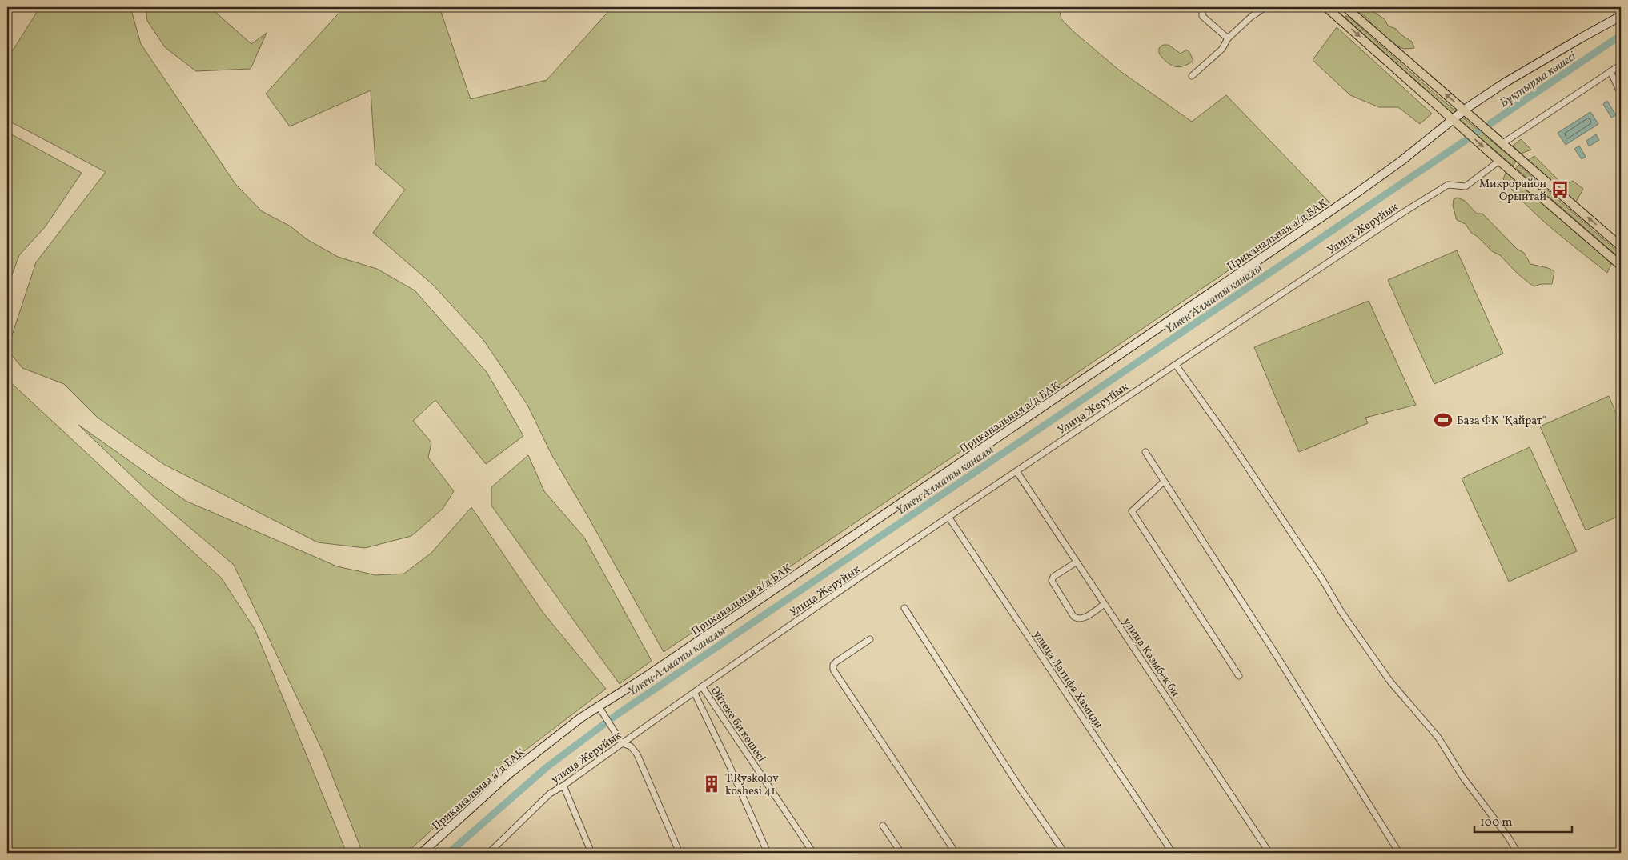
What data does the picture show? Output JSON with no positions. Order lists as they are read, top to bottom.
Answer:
{
  "streets": {
    "street": [
      "Улица Жеруйык",
      "Приканальная а/д БАК",
      "улица Казыбек би",
      "улица Латифа Хамиди",
      "Әйтеке би көшесі",
      "улица Жеруйык"
    ]
  },
  "crossings": [
    ["Улица Жеруйык", "улица Казыбек би"],
    ["Улица Жеруйык", "улица Латифа Хамиди"],
    ["Улица Жеруйык", "Әйтеке би көшесі"],
    ["Улица Жеруйык", "улица Жеруйык"],
    ["Әйтеке би көшесі", "улица Жеруйык"]
  ],
  "water": ["Бұқтырма көшесі", "Үлкен Алматы каналы"],
  "places": {
    "bus stop": ["Микрорайон Орынтай"],
    "sports": ["База ФК \"Қайрат\""],
    "building": ["T.Ryskolov koshesi 41"]
  },
  "scale_bar": "100 m"
}
